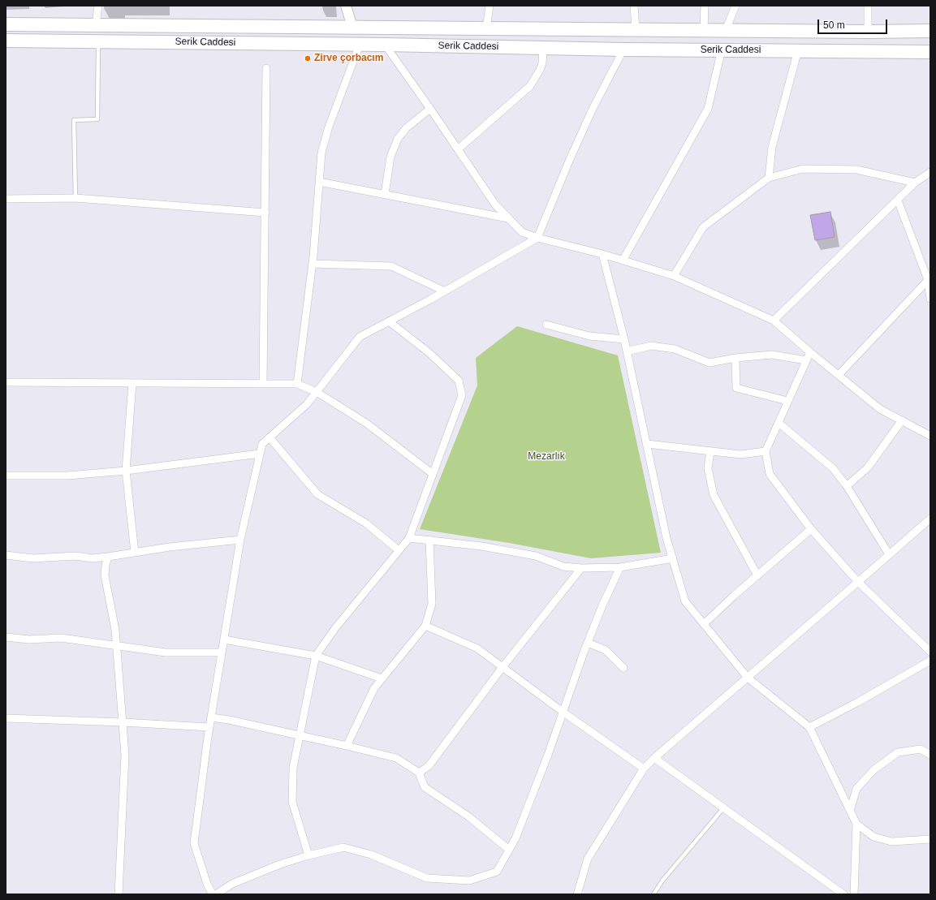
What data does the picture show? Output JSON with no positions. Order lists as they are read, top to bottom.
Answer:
{
  "streets": {
    "highway": ["Serik Caddesi"]
  },
  "parks": ["Mezarlık"],
  "places": ["Zirve çorbacım"],
  "scale_bar": "50 m"
}
